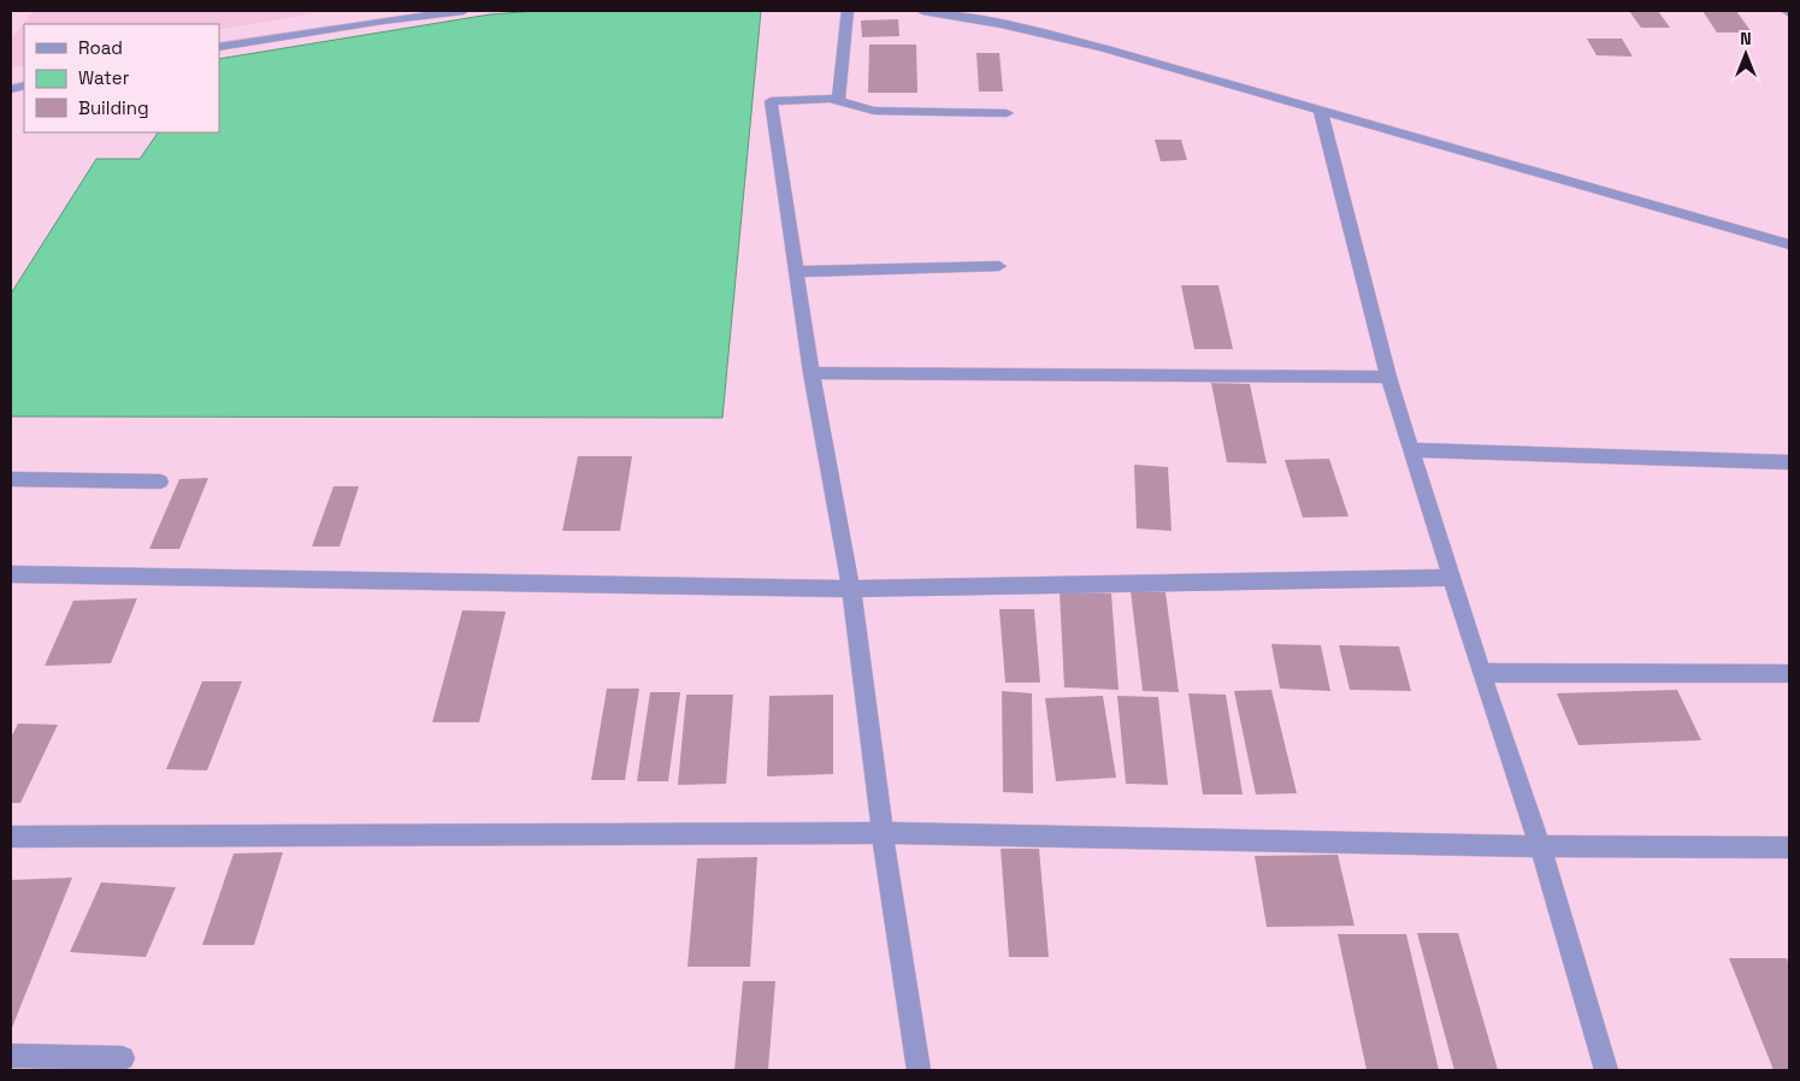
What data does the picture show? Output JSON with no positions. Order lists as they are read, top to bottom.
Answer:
{
  "legend": ["Road", "Water", "Building"],
  "north": "top"
}
